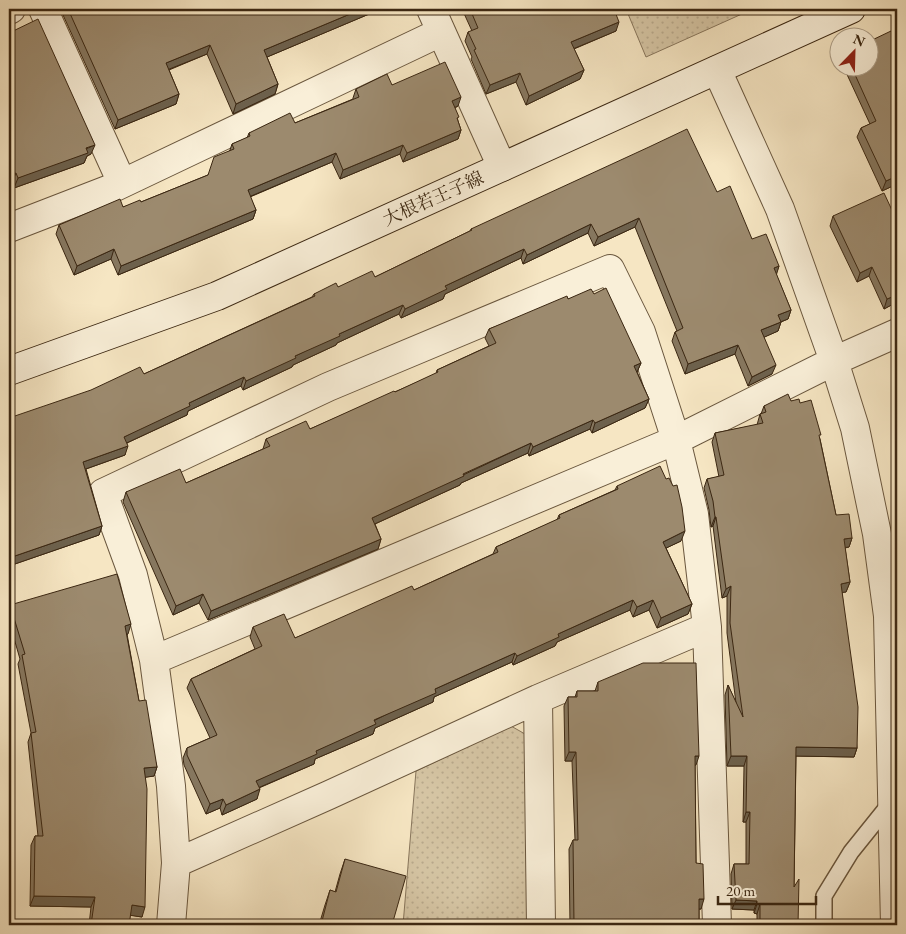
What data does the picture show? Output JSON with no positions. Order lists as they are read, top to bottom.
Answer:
{
  "streets": {
    "street": ["大根若王子線"]
  },
  "scale_bar": "20 m",
  "north": "top right"
}
